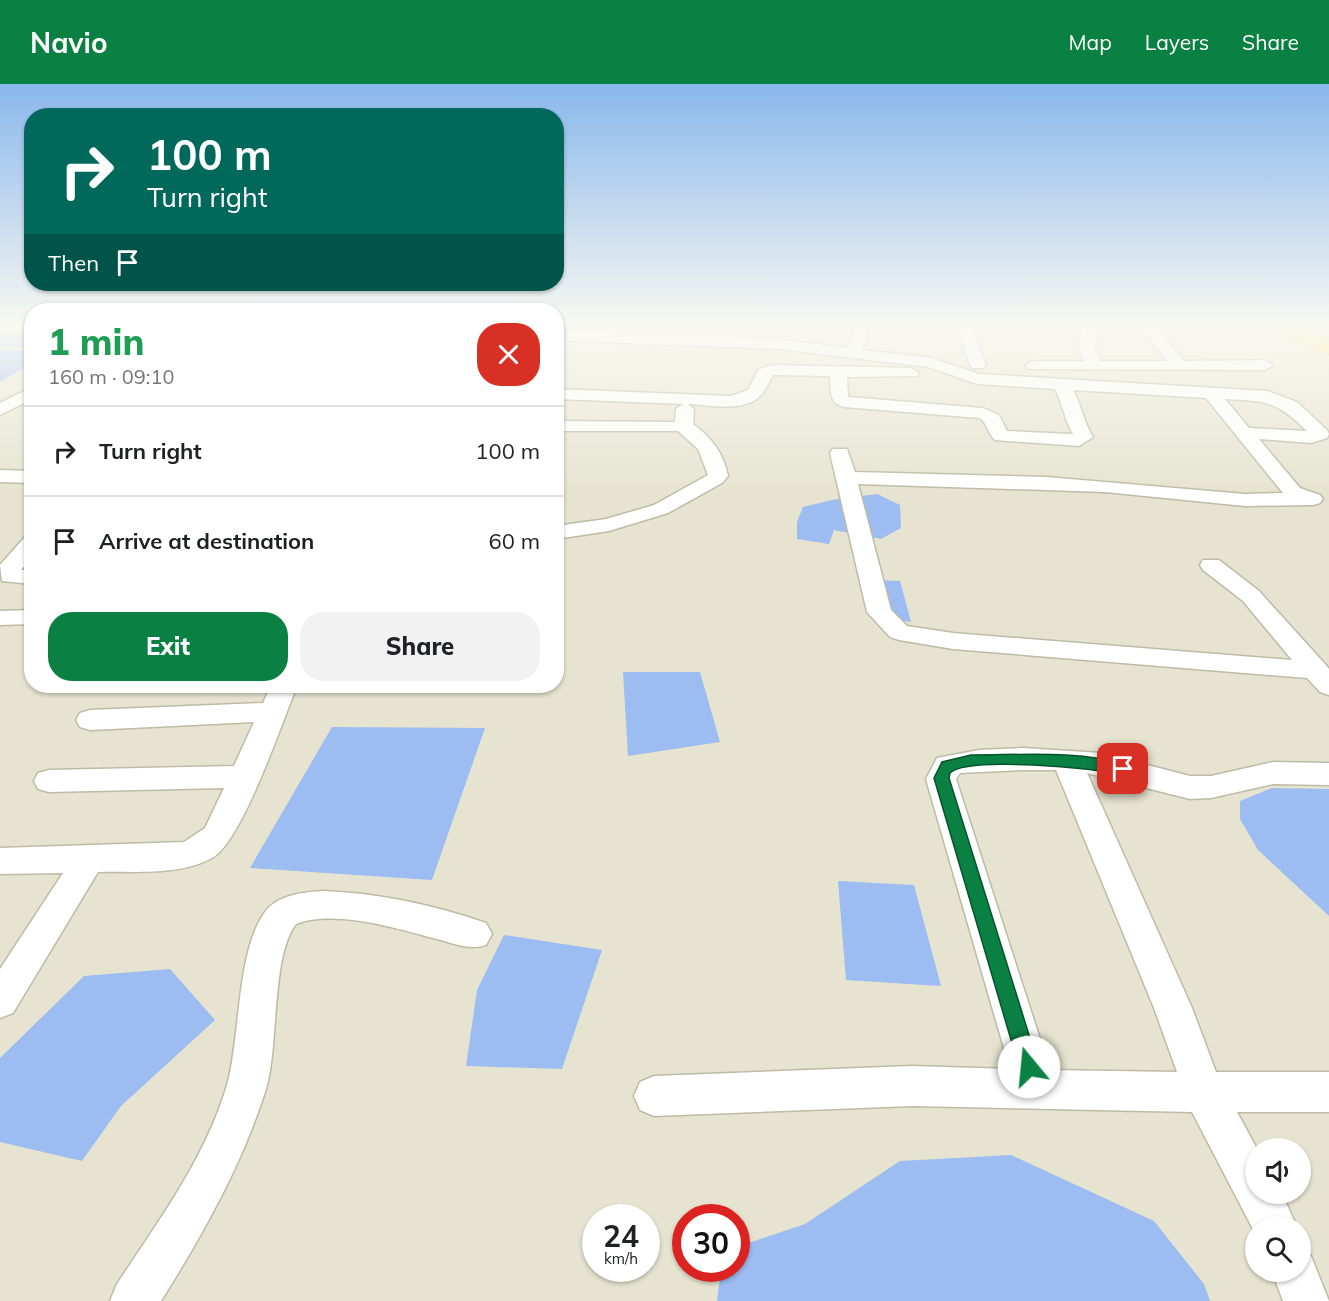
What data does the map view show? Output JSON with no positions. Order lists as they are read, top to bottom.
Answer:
{
  "page": {
    "header": "Navio",
    "nav": ["Map", "Layers", "Share"],
    "turn": ["100 m", "Turn right"],
    "then": "Then",
    "heading": ["1 min", "160 m · 09:10"],
    "list": [
      {
        "name": "Turn right",
        "value": "100 m"
      },
      {
        "name": "Arrive at destination",
        "value": "60 m"
      }
    ],
    "buttons": ["Exit", "Share"],
    "speed": "24 km/h",
    "limit": "30"
  }
}
